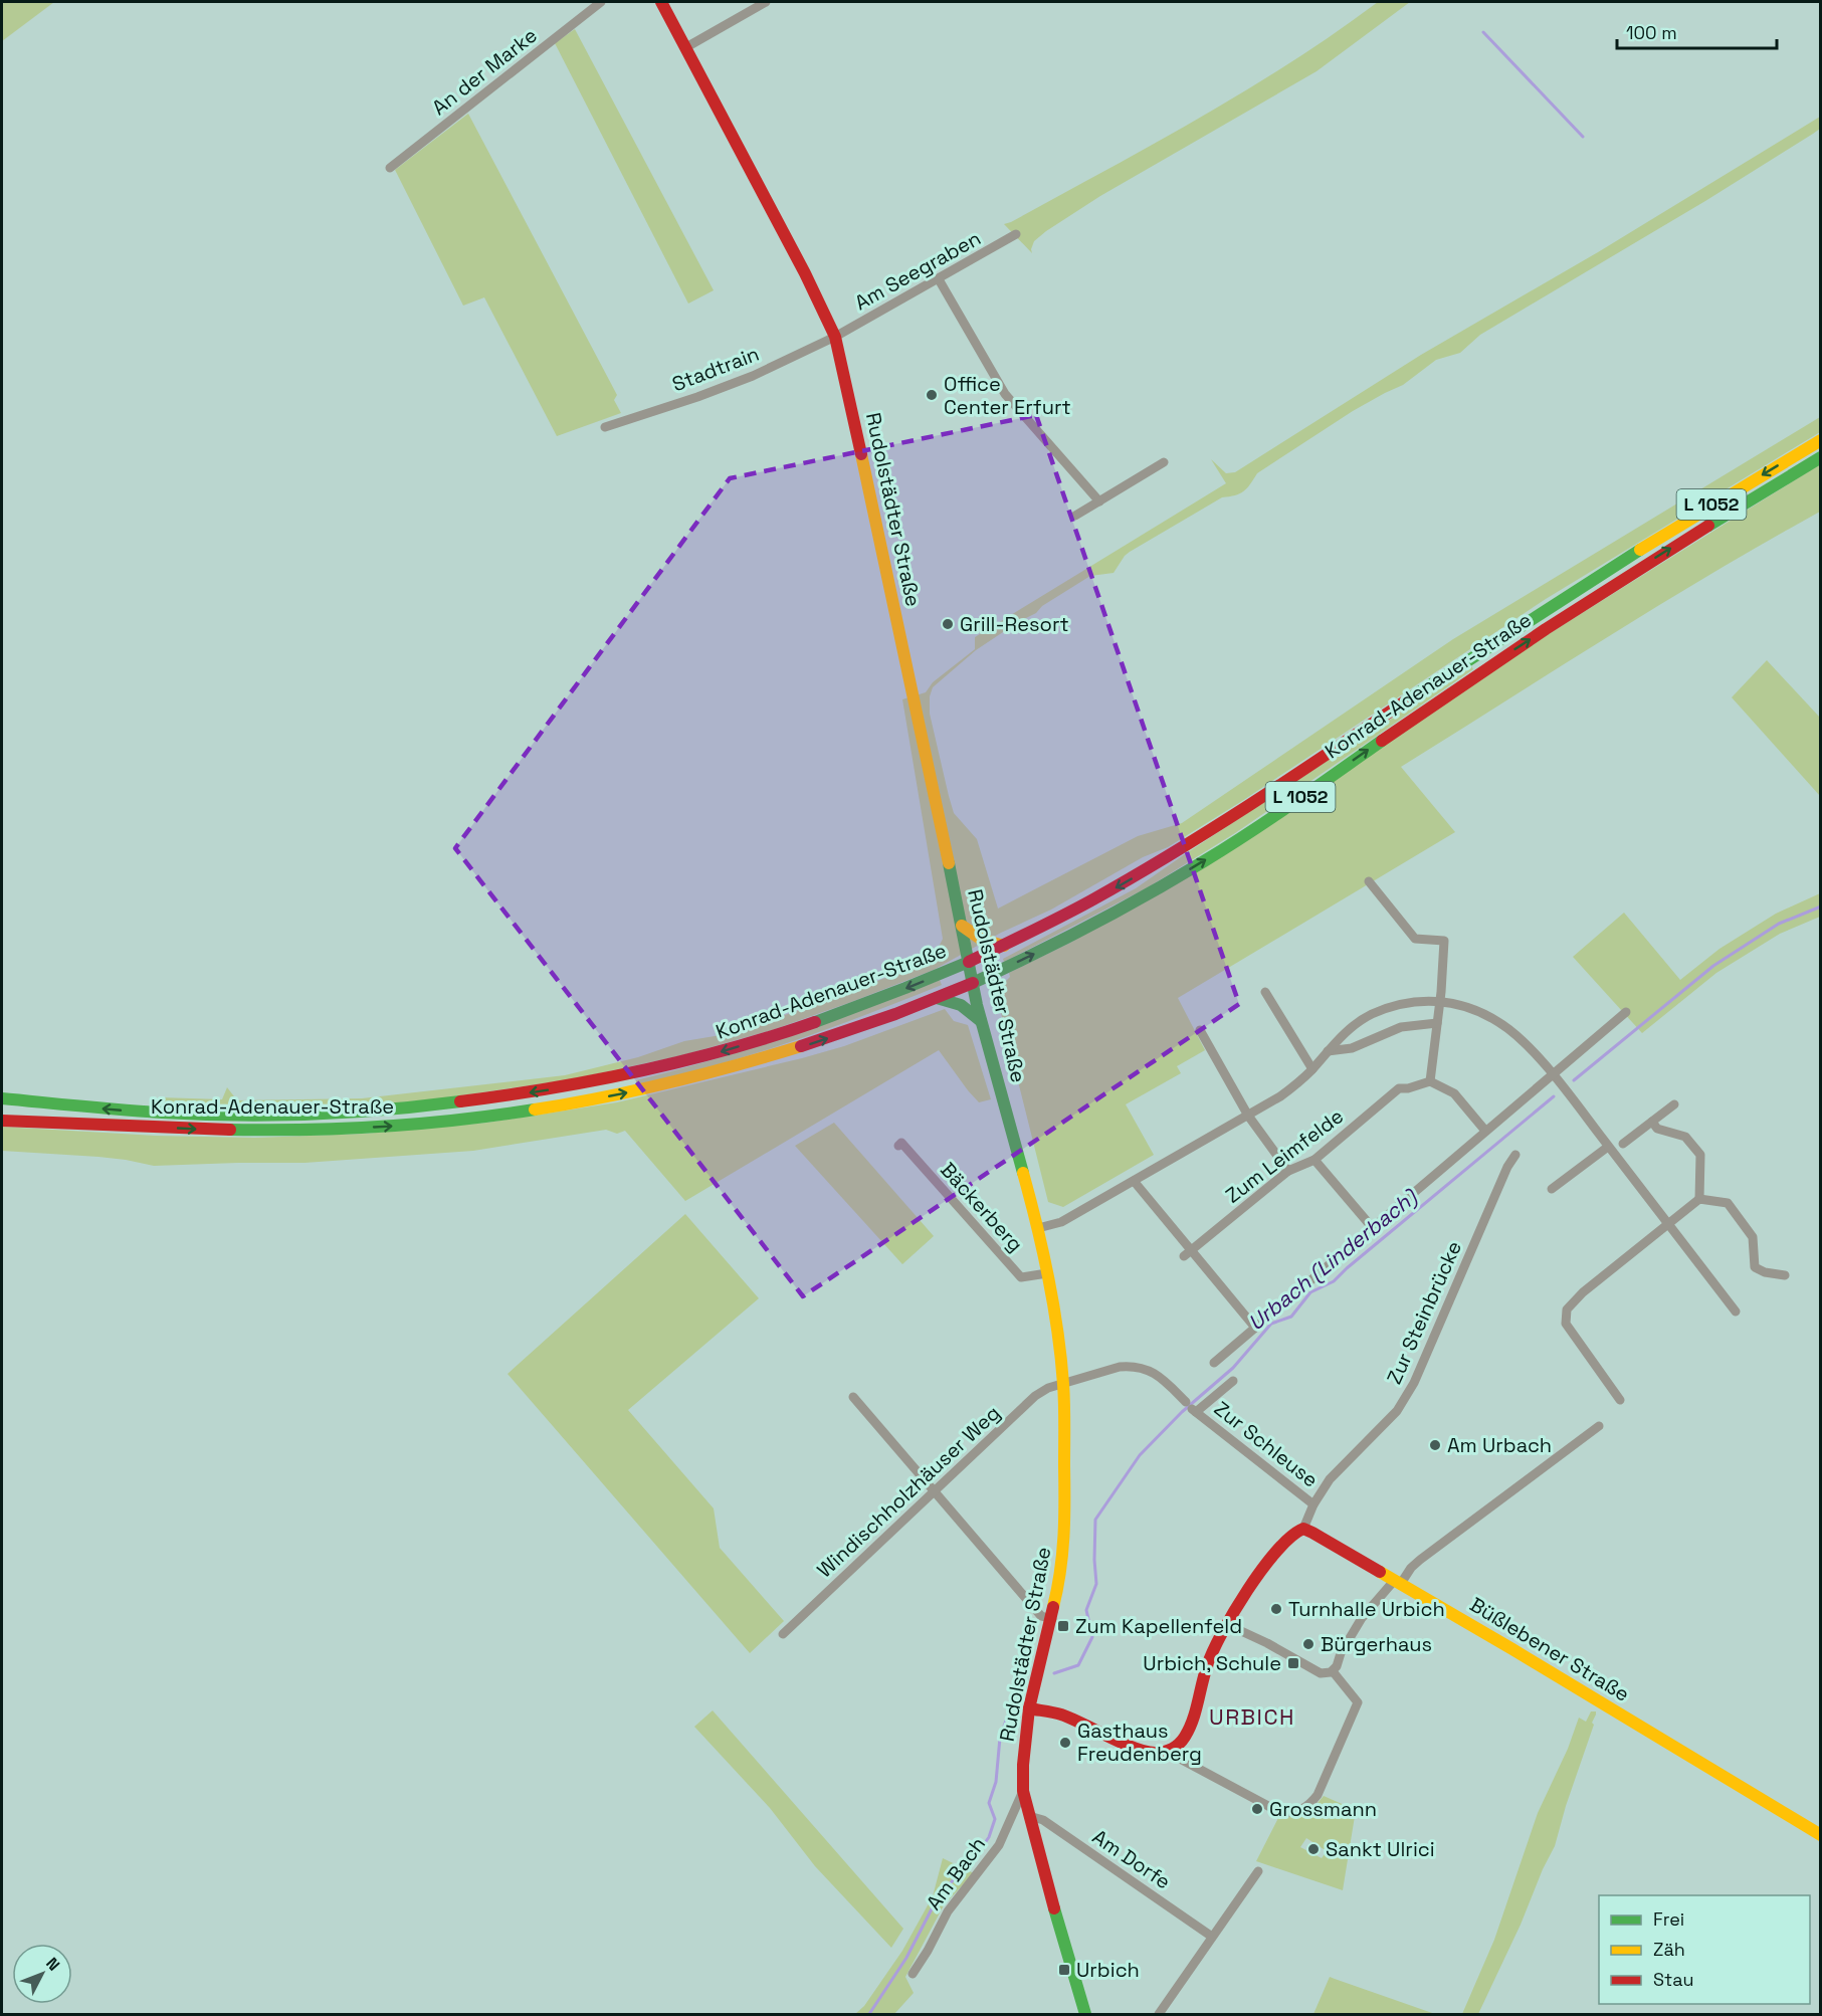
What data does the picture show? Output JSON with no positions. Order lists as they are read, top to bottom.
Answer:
{
  "streets": {
    "main road": [
      "L 1052",
      "Rudolstädter Straße",
      "Konrad-Adenauer-Straße",
      "Büßlebener Straße"
    ],
    "street": [
      "An der Marke",
      "Am Seegraben",
      "Stadtrain",
      "Zum Leimfelde",
      "Bäckerberg",
      "Zur Steinbrücke",
      "Zur Schleuse",
      "Windischholzhäuser Weg",
      "Am Dorfe",
      "Am Bach"
    ]
  },
  "crossings": [
    ["Am Seegraben", "Stadtrain"],
    ["Am Seegraben", "Rudolstädter Straße"],
    ["Stadtrain", "Rudolstädter Straße"],
    ["Rudolstädter Straße", "Konrad-Adenauer-Straße"],
    ["Rudolstädter Straße", "Bäckerberg"],
    ["Rudolstädter Straße", "Windischholzhäuser Weg"],
    ["Rudolstädter Straße", "Am Dorfe"],
    ["Rudolstädter Straße", "Am Bach"],
    ["Zur Steinbrücke", "Zur Schleuse"],
    ["Zur Steinbrücke", "Büßlebener Straße"],
    ["Zur Schleuse", "Windischholzhäuser Weg"]
  ],
  "districts": ["URBICH"],
  "water": ["Urbach (Linderbach)"],
  "places": {
    "other": [
      "Office Center Erfurt",
      "Grill-Resort",
      "Am Urbach",
      "Turnhalle Urbich",
      "Bürgerhaus",
      "Gasthaus Freudenberg",
      "Grossmann",
      "Sankt Ulrici"
    ],
    "transit": ["Zum Kapellenfeld", "Urbich, Schule", "Urbich"]
  },
  "legend": ["Frei", "Zäh", "Stau"],
  "scale_bar": "100 m",
  "north": "top right"
}
